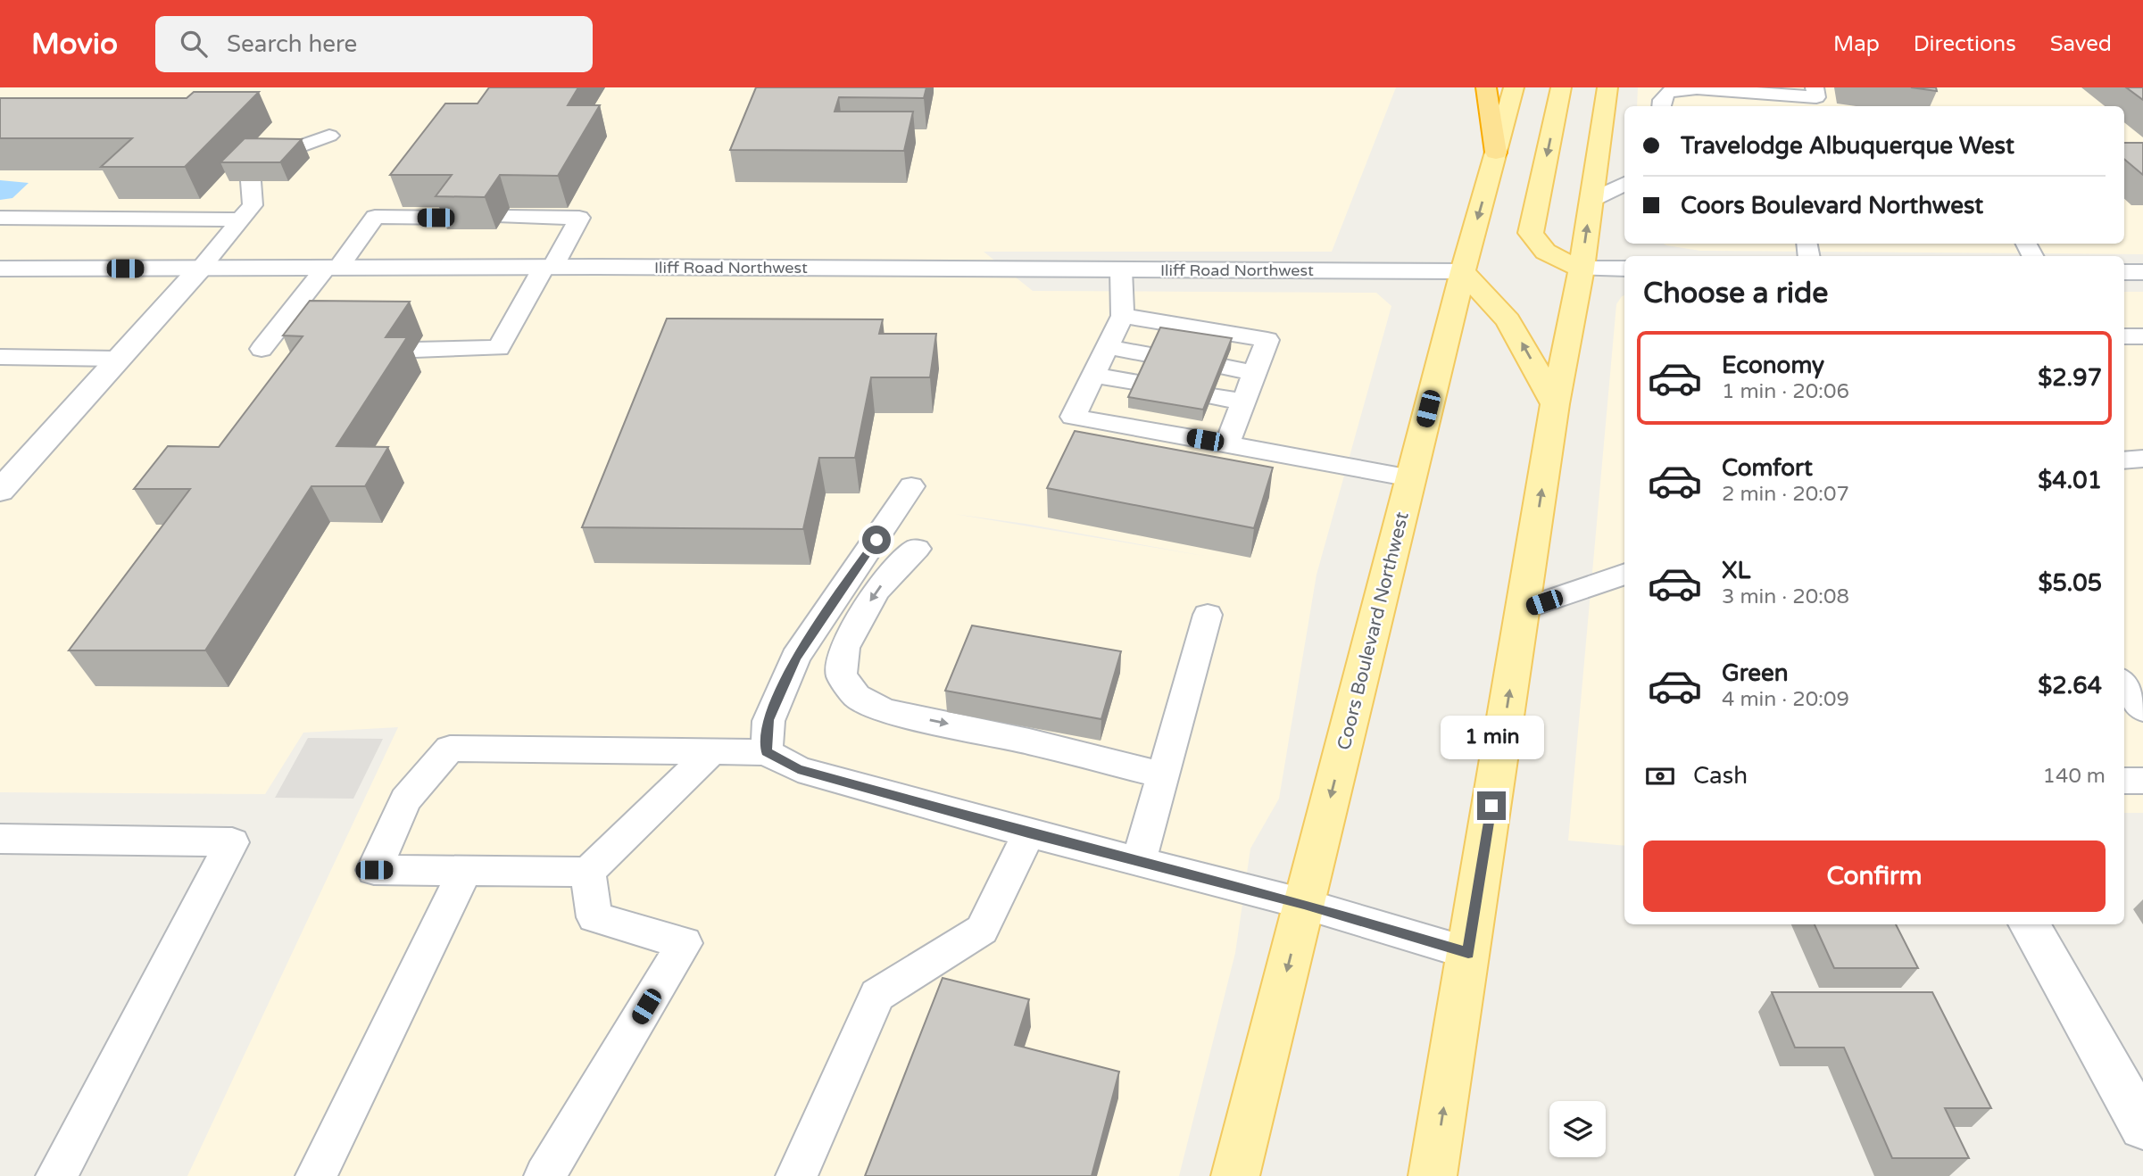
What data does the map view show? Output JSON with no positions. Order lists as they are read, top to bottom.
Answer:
{
  "streets": {
    "main road": ["Coors Boulevard Northwest"],
    "street": ["Iliff Road Northwest"]
  },
  "crossings": [
    ["Iliff Road Northwest", "Coors Boulevard Northwest"]
  ],
  "page": {
    "header": "Movio",
    "search": "Search here",
    "nav": ["Map", "Directions", "Saved"],
    "banner": ["Travelodge Albuquerque West", "Coors Boulevard Northwest"],
    "heading": "Choose a ride",
    "list": [
      {
        "name": "Economy",
        "note": "1 min · 20:06",
        "value": "$2.97"
      },
      {
        "name": "Comfort",
        "note": "2 min · 20:07",
        "value": "$4.01"
      },
      {
        "name": "XL",
        "note": "3 min · 20:08",
        "value": "$5.05"
      },
      {
        "name": "Green",
        "note": "4 min · 20:09",
        "value": "$2.64"
      }
    ],
    "bubble": "1 min",
    "pay": ["Cash", "140 m"],
    "buttons": "Confirm"
  }
}
